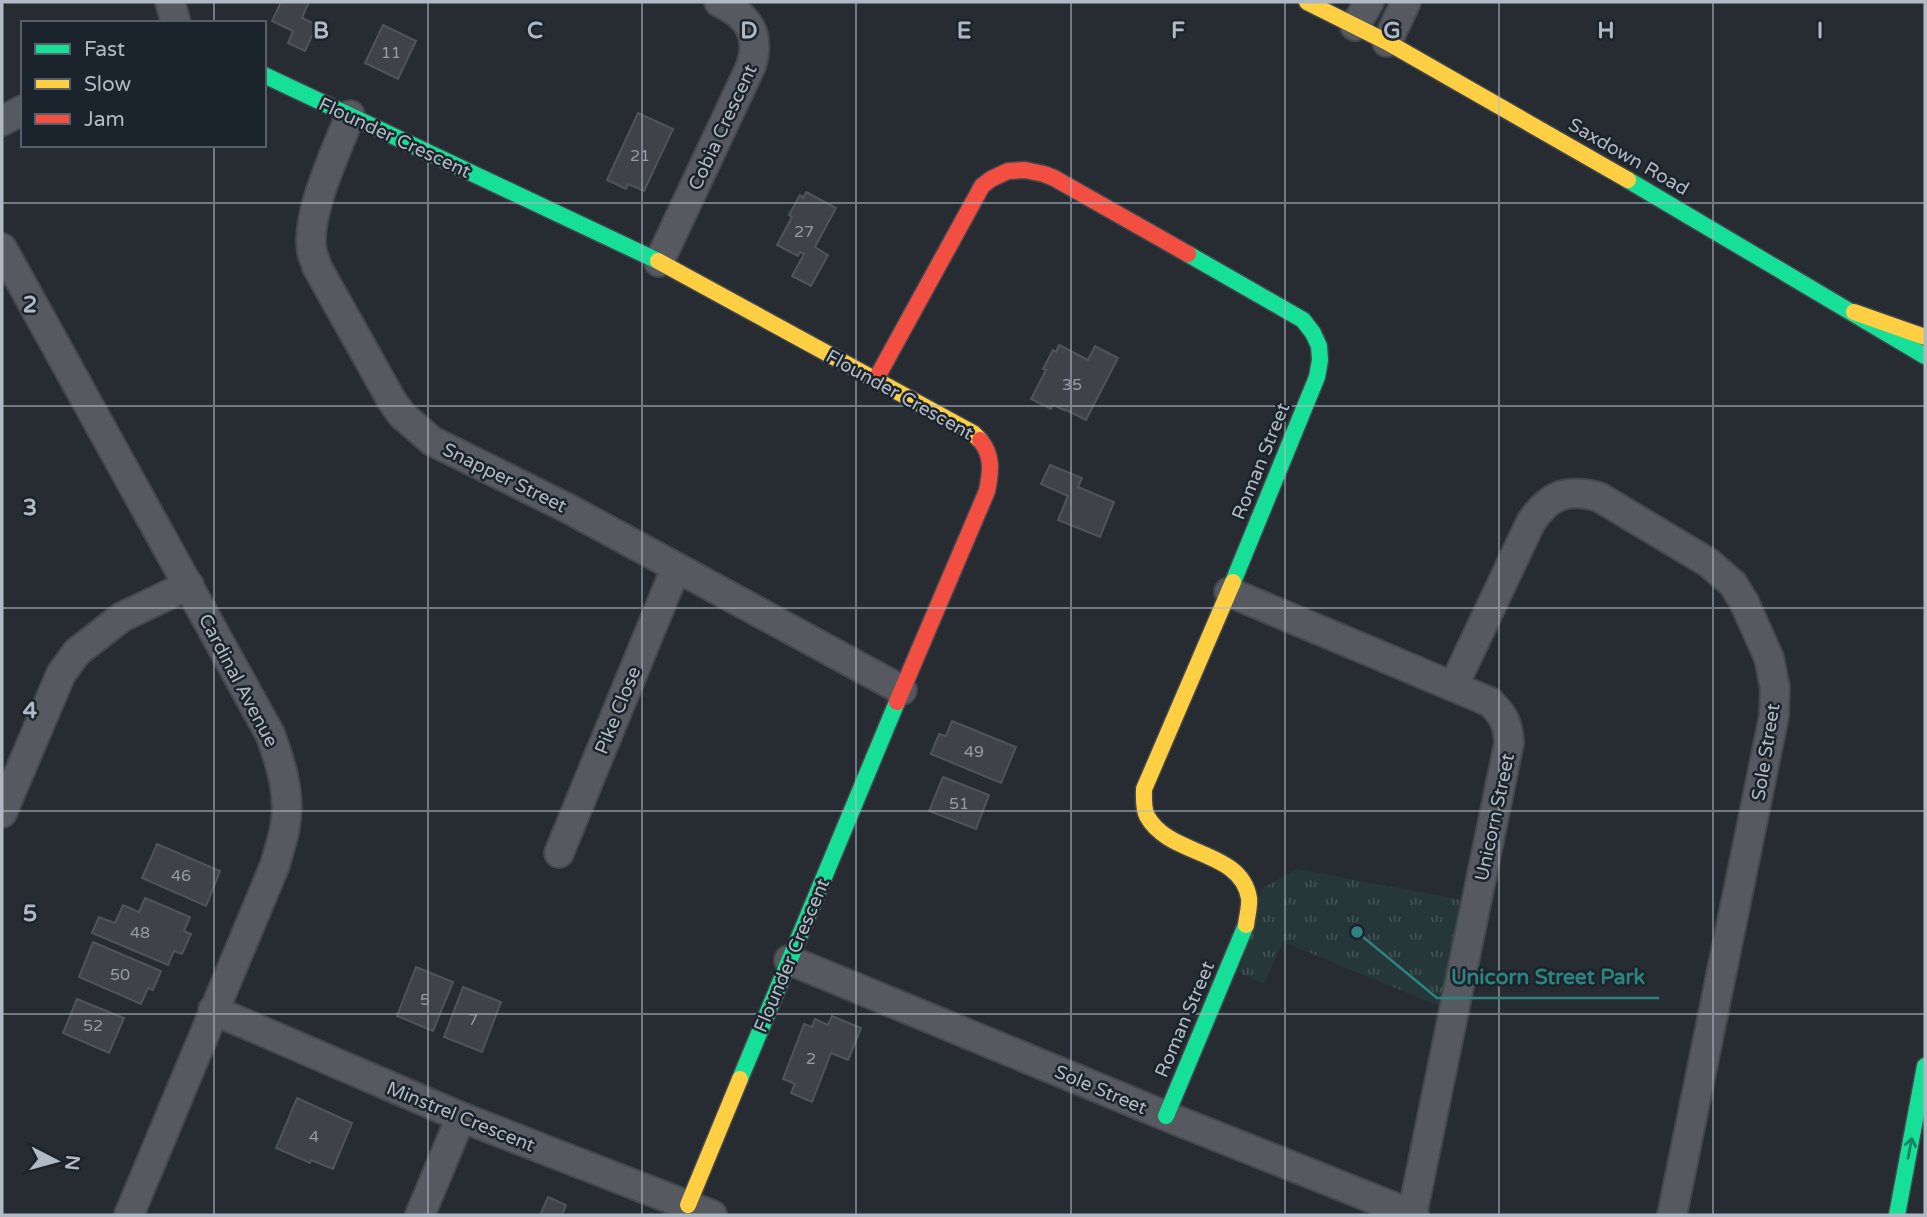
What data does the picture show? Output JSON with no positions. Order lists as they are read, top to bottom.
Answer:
{
  "streets": {
    "street": [
      "Cobia Crescent",
      "Flounder Crescent",
      "Saxdown Road",
      "Roman Street",
      "Snapper Street",
      "Cardinal Avenue",
      "Pike Close",
      "Sole Street",
      "Unicorn Street",
      "Minstrel Crescent"
    ]
  },
  "crossings": [
    ["Cobia Crescent", "Flounder Crescent"],
    ["Flounder Crescent", "Roman Street"],
    ["Flounder Crescent", "Snapper Street"],
    ["Flounder Crescent", "Sole Street"],
    ["Flounder Crescent", "Minstrel Crescent"],
    ["Roman Street", "Sole Street"],
    ["Roman Street", "Unicorn Street"],
    ["Snapper Street", "Pike Close"],
    ["Cardinal Avenue", "Minstrel Crescent"],
    ["Sole Street", "Unicorn Street"]
  ],
  "places": ["Unicorn Street Park"],
  "house_numbers": [
    "11",
    "21",
    "27",
    "35",
    "49",
    "51",
    "46",
    "48",
    "50",
    "5",
    "7",
    "52",
    "2",
    "4"
  ],
  "legend": ["Fast", "Slow", "Jam"],
  "north": "right",
  "grid": {
    "columns": [
      "B",
      "C",
      "D",
      "E",
      "F",
      "G",
      "H",
      "I"
    ],
    "rows": [
      "2",
      "3",
      "4",
      "5"
    ]
  }
}
